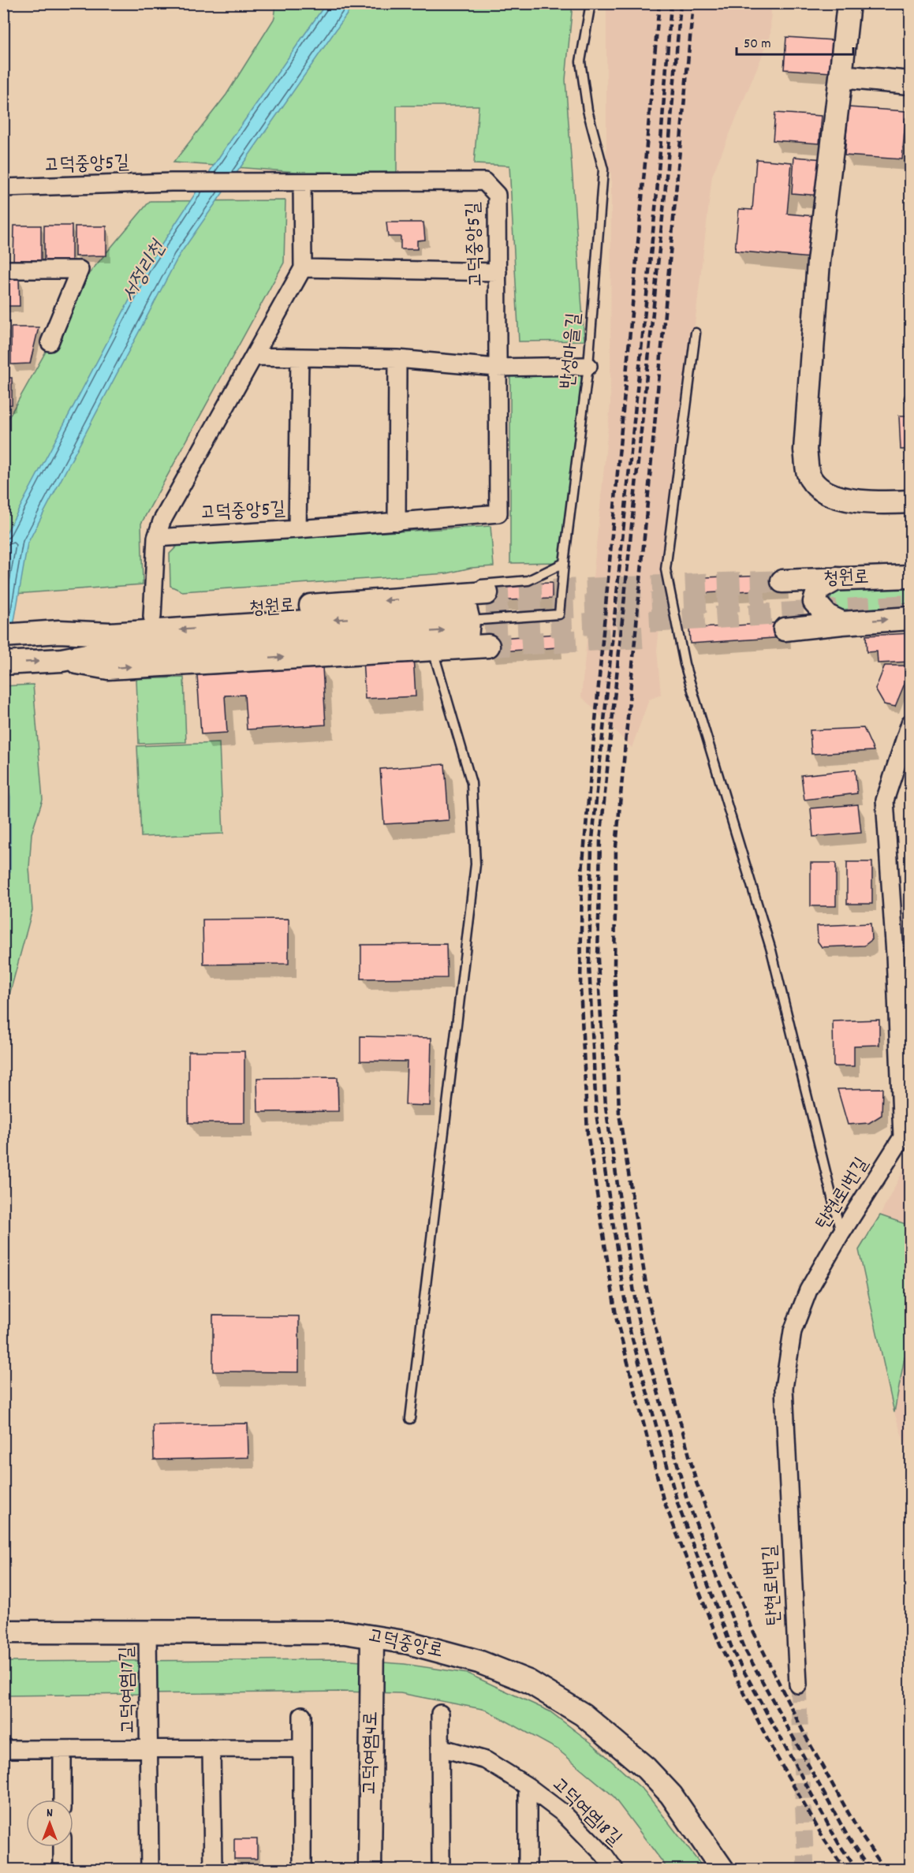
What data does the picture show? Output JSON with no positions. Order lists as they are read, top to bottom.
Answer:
{
  "streets": {
    "main road": ["청원로", "고덕중앙로", "고덕여염4로"],
    "street": [
      "고덕중앙5길",
      "탄현로1번길",
      "고덕여염17길",
      "고덕여염18길"
    ],
    "lane": ["반성마을길"]
  },
  "crossings": [
    ["고덕중앙5길", "청원로"],
    ["반성마을길", "청원로"],
    ["고덕중앙로", "고덕여염17길"],
    ["고덕중앙로", "고덕여염4로"]
  ],
  "water": ["서정리천"],
  "scale_bar": "50 m",
  "north": "top"
}
